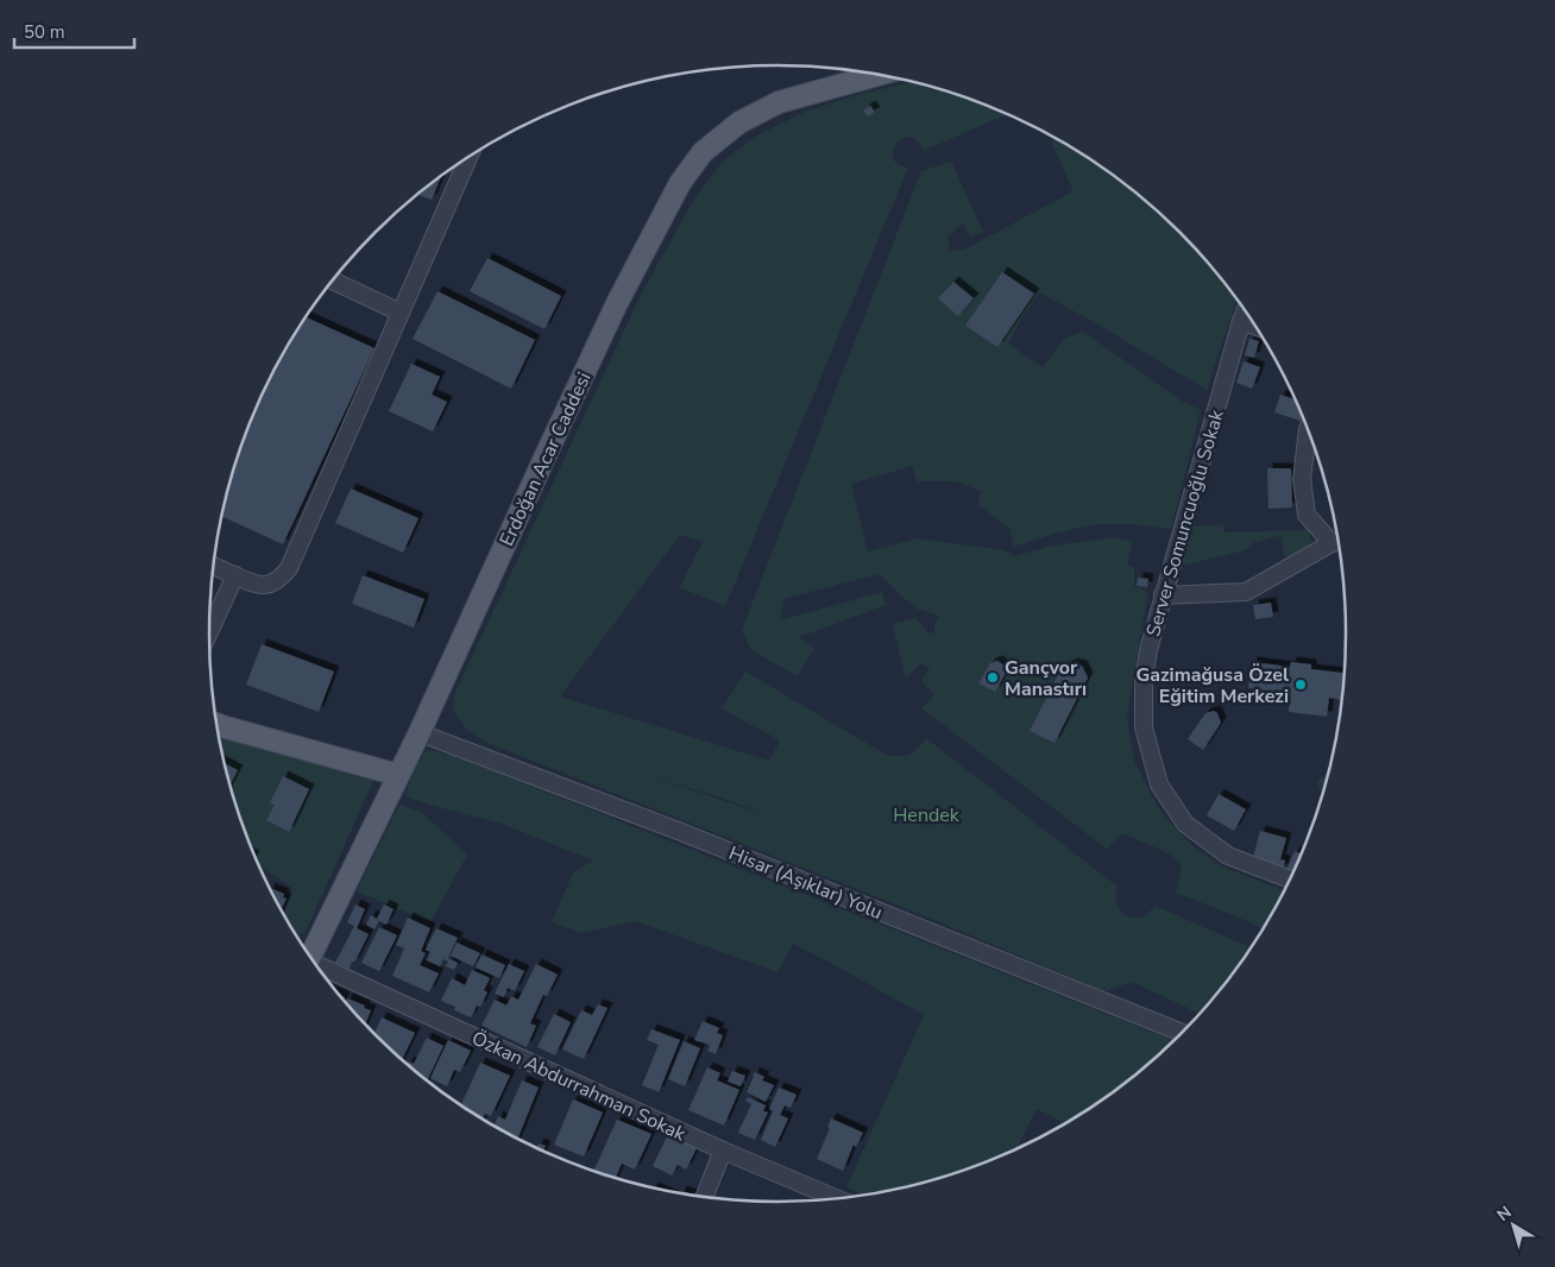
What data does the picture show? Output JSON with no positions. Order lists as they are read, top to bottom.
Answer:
{
  "streets": {
    "main road": ["Erdoğan Acar Caddesi"],
    "street": ["Server Somuncuoğlu Sokak", "Hisar (Aşıklar) Yolu", "Özkan Abdurrahman Sokak"]
  },
  "crossings": [
    ["Erdoğan Acar Caddesi", "Hisar (Aşıklar) Yolu"]
  ],
  "parks": ["Hendek"],
  "places": ["Gançvor Manastırı", "Gazimağusa Özel Eğitim Merkezi"],
  "scale_bar": "50 m",
  "north": "top left"
}
